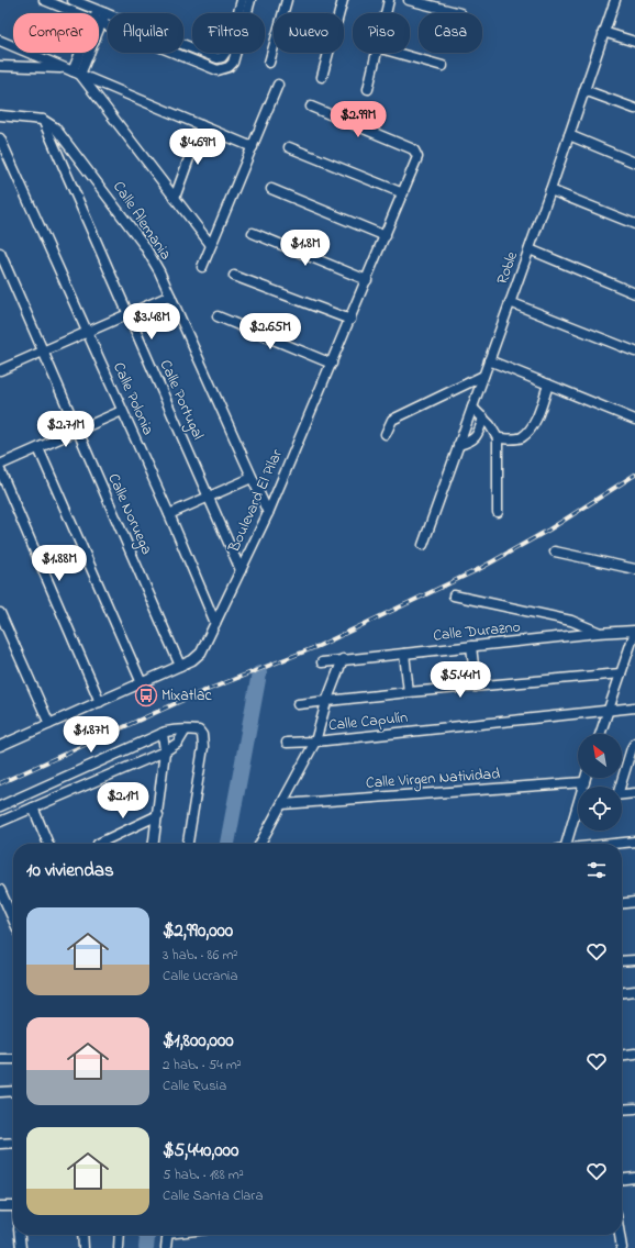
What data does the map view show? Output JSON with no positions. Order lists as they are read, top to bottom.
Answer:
{
  "streets": {
    "street": [
      "Calle Alemania",
      "Roble",
      "Calle Polonia",
      "Calle Portugal",
      "Boulevard El Pilar",
      "Calle Noruega",
      "Calle Durazno",
      "Calle Capulín",
      "Calle Virgen Natividad"
    ]
  },
  "crossings": [
    ["Calle Alemania", "Calle Portugal"],
    ["Calle Alemania", "Boulevard El Pilar"],
    ["Calle Polonia", "Boulevard El Pilar"],
    ["Calle Portugal", "Boulevard El Pilar"],
    ["Boulevard El Pilar", "Calle Noruega"]
  ],
  "places": {
    "bus stop": ["Mixatlac"]
  },
  "north": "top left",
  "page": {
    "chip": [
      "Comprar",
      "Alquilar",
      "Filtros",
      "Nuevo",
      "Piso",
      "Casa"
    ],
    "price": [
      "$2.99M",
      "$4.69M",
      "$1.8M",
      "$3.48M",
      "$2.65M",
      "$2.71M",
      "$1.88M",
      "$5.44M",
      "$1.87M",
      "$2.1M"
    ],
    "heading": "10 viviendas",
    "list": [
      {
        "name": "$2,990,000",
        "note": "3 hab. · 86 m² · Calle Ucrania"
      },
      {
        "name": "$1,800,000",
        "note": "2 hab. · 54 m² · Calle Rusia"
      },
      {
        "name": "$5,440,000",
        "note": "5 hab. · 188 m² · Calle Santa Clara"
      }
    ]
  }
}
